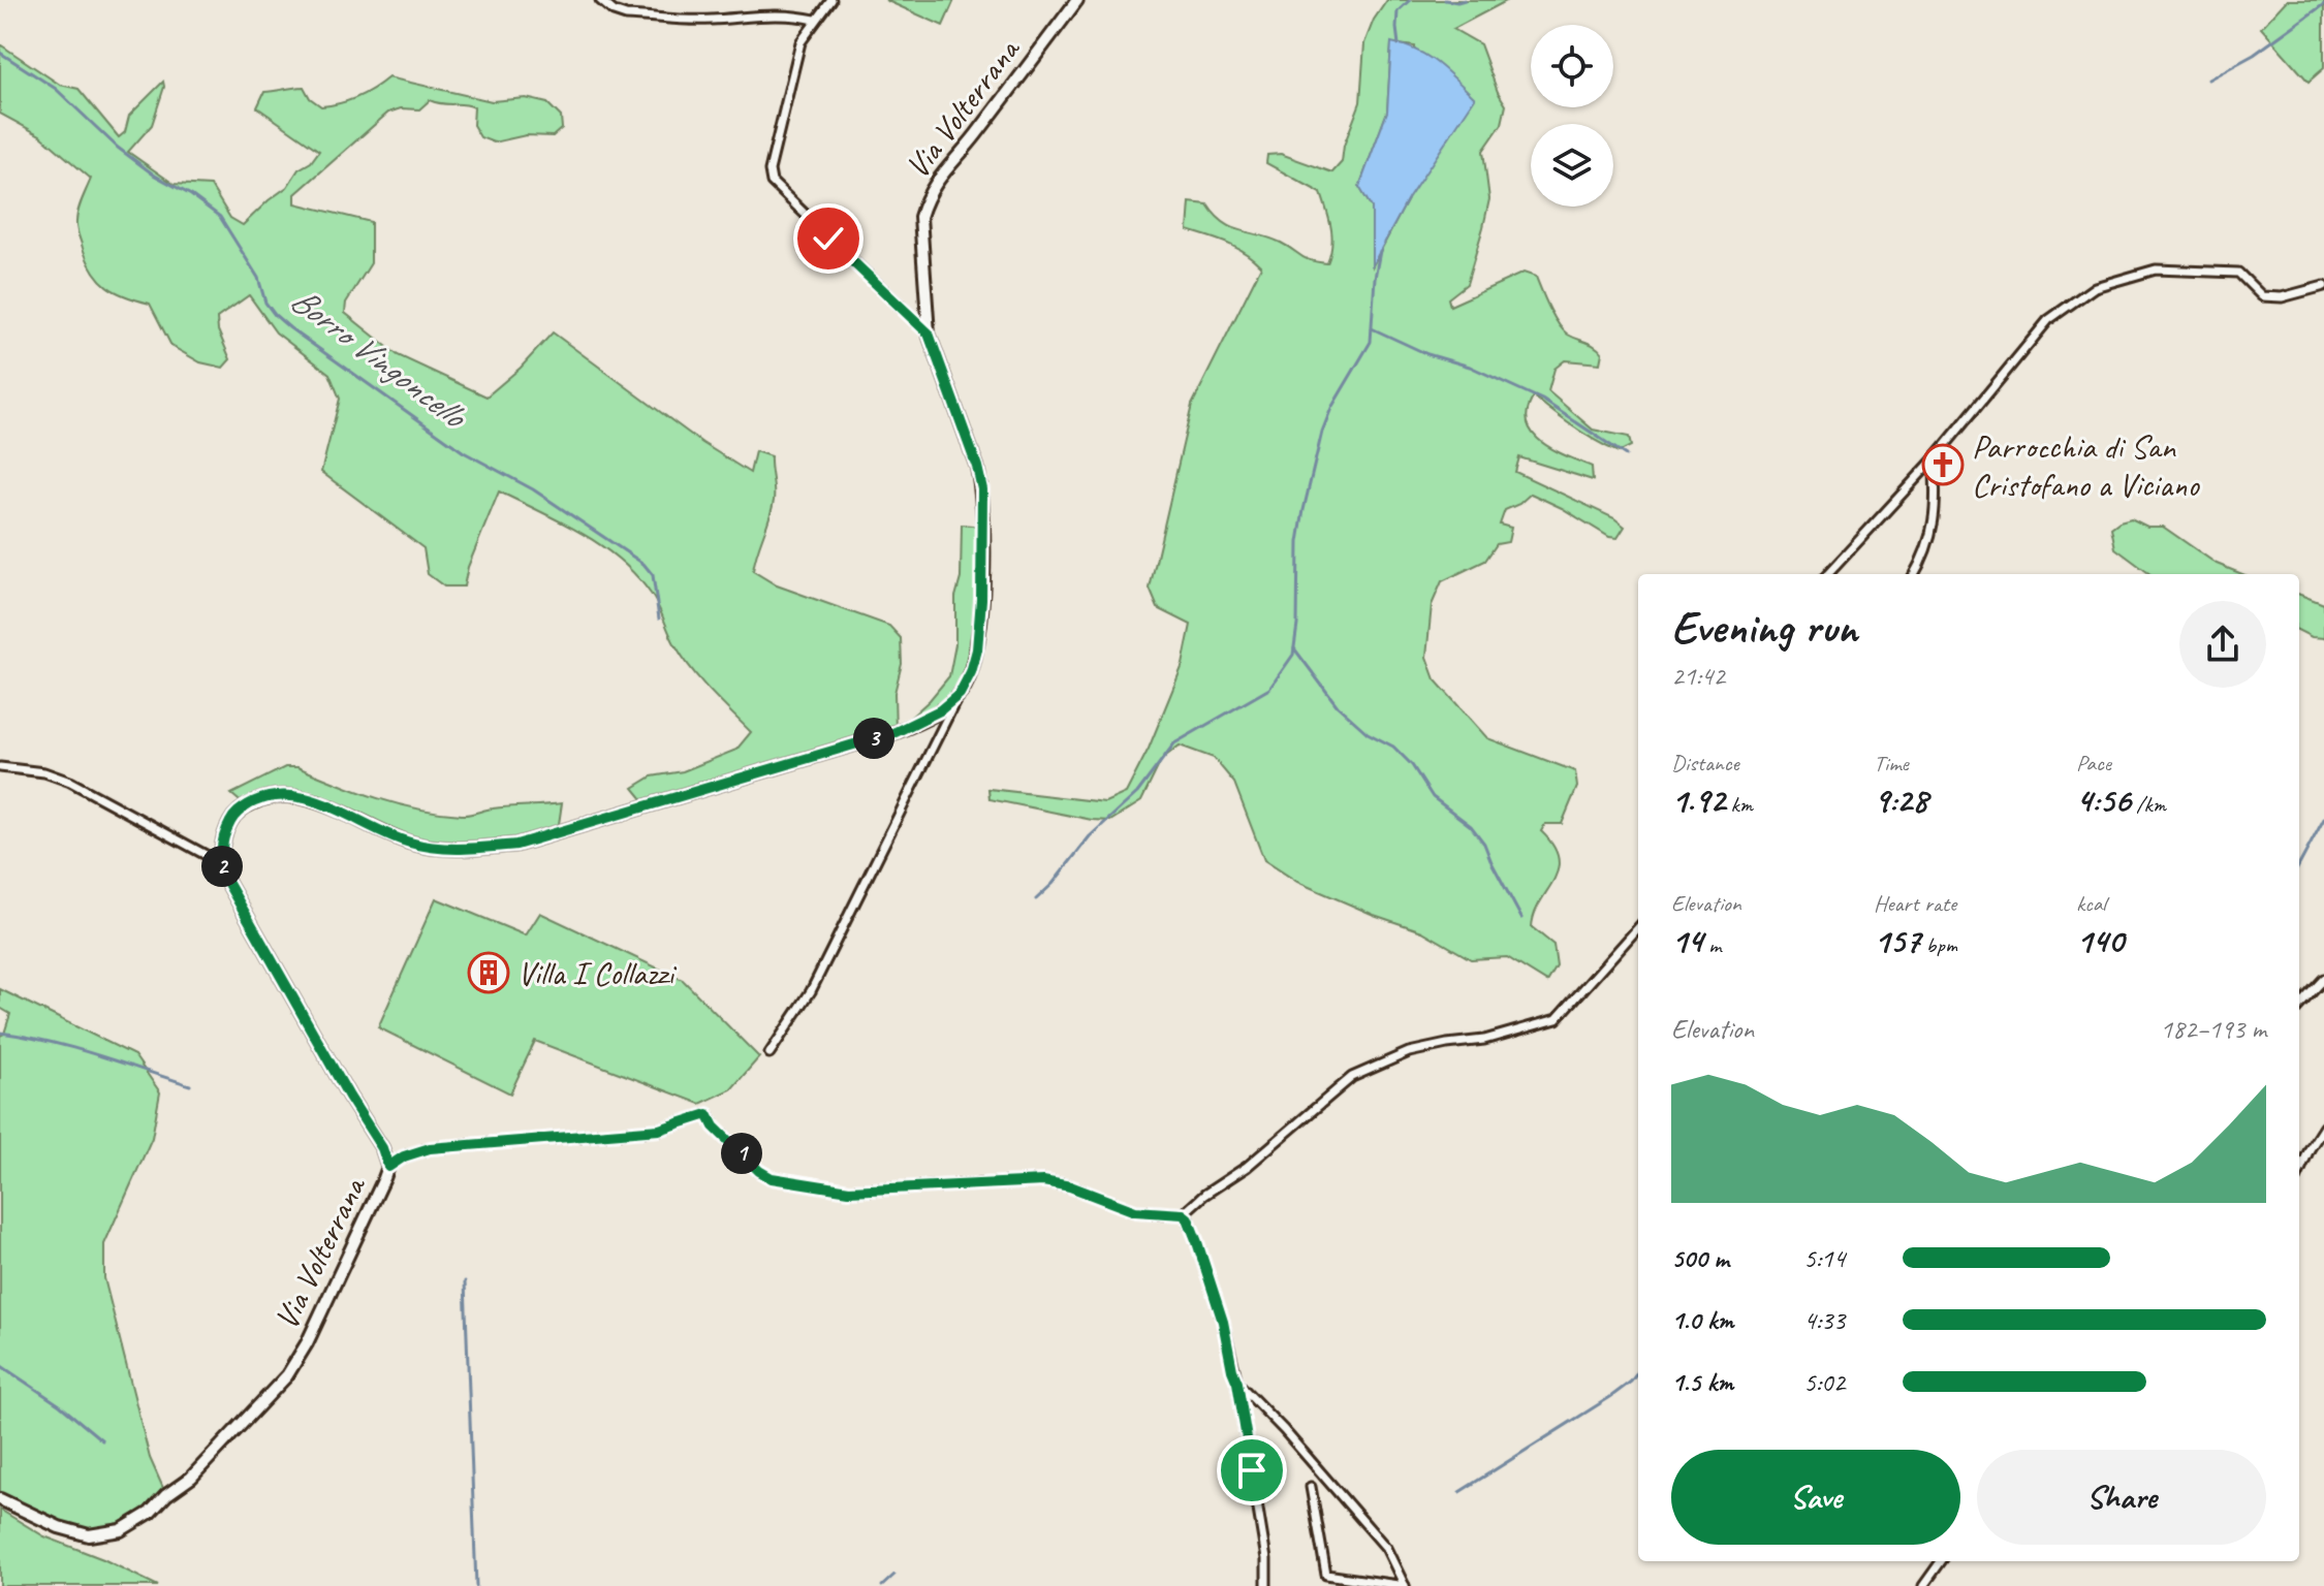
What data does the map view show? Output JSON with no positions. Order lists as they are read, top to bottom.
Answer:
{
  "streets": {
    "main road": ["Via Volterrana"]
  },
  "water": ["Borro Vingoncello"],
  "places": {
    "church": ["Parrocchia di San Cristofano a Viciano"],
    "building": ["Villa I Collazzi"]
  },
  "page": {
    "heading": ["Evening run", "21:42"],
    "stats": [
      ["Distance", "1.92 km"],
      ["Time", "9:28"],
      ["Pace", "4:56 /km"],
      ["Elevation", "14 m"],
      ["Heart rate", "157 bpm"],
      ["kcal", "140"]
    ],
    "pins": ["3", "2", "1"],
    "chart": ["Elevation", "182–193 m"],
    "list": [
      {
        "name": "500 m",
        "note": "5:14"
      },
      {
        "name": "1.0 km",
        "note": "4:33"
      },
      {
        "name": "1.5 km",
        "note": "5:02"
      }
    ],
    "buttons": ["Save", "Share"]
  }
}
